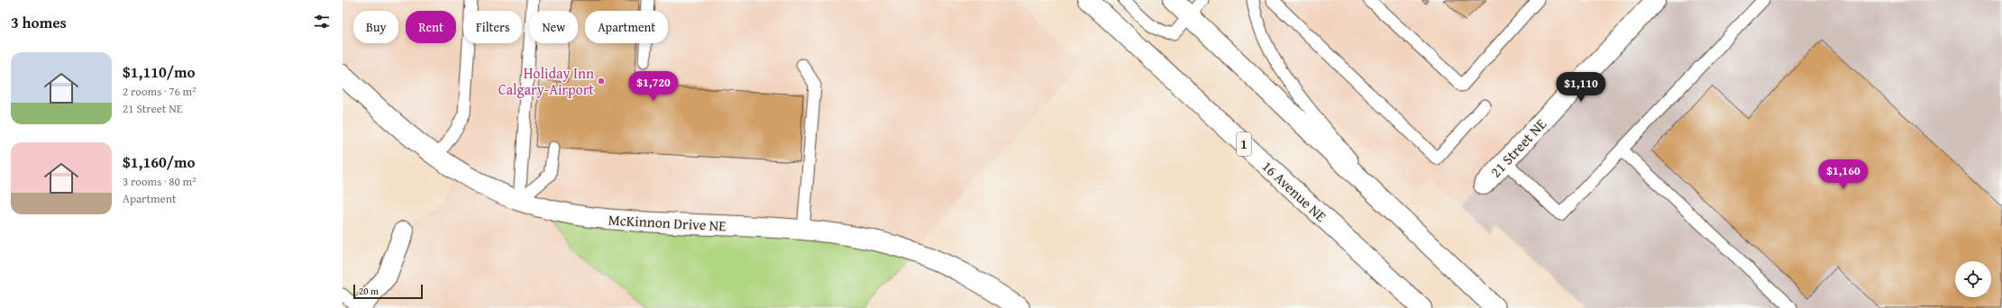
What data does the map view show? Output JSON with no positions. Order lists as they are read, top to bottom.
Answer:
{
  "streets": {
    "main road": [
      "1",
      "21 Street NE",
      "16 Avenue NE",
      "McKinnon Drive NE"
    ]
  },
  "places": ["Holiday Inn Calgary-Airport"],
  "scale_bar": "20 m",
  "page": {
    "heading": "3 homes",
    "chip": [
      "Buy",
      "Rent",
      "Filters",
      "New",
      "Apartment"
    ],
    "list": [
      {
        "name": "$1,110/mo",
        "note": "2 rooms · 76 m² · 21 Street NE"
      },
      {
        "name": "$1,160/mo",
        "note": "3 rooms · 80 m² · Apartment"
      }
    ],
    "price": ["$1,720", "$1,110", "$1,160"],
    "scale": "20 m"
  }
}
